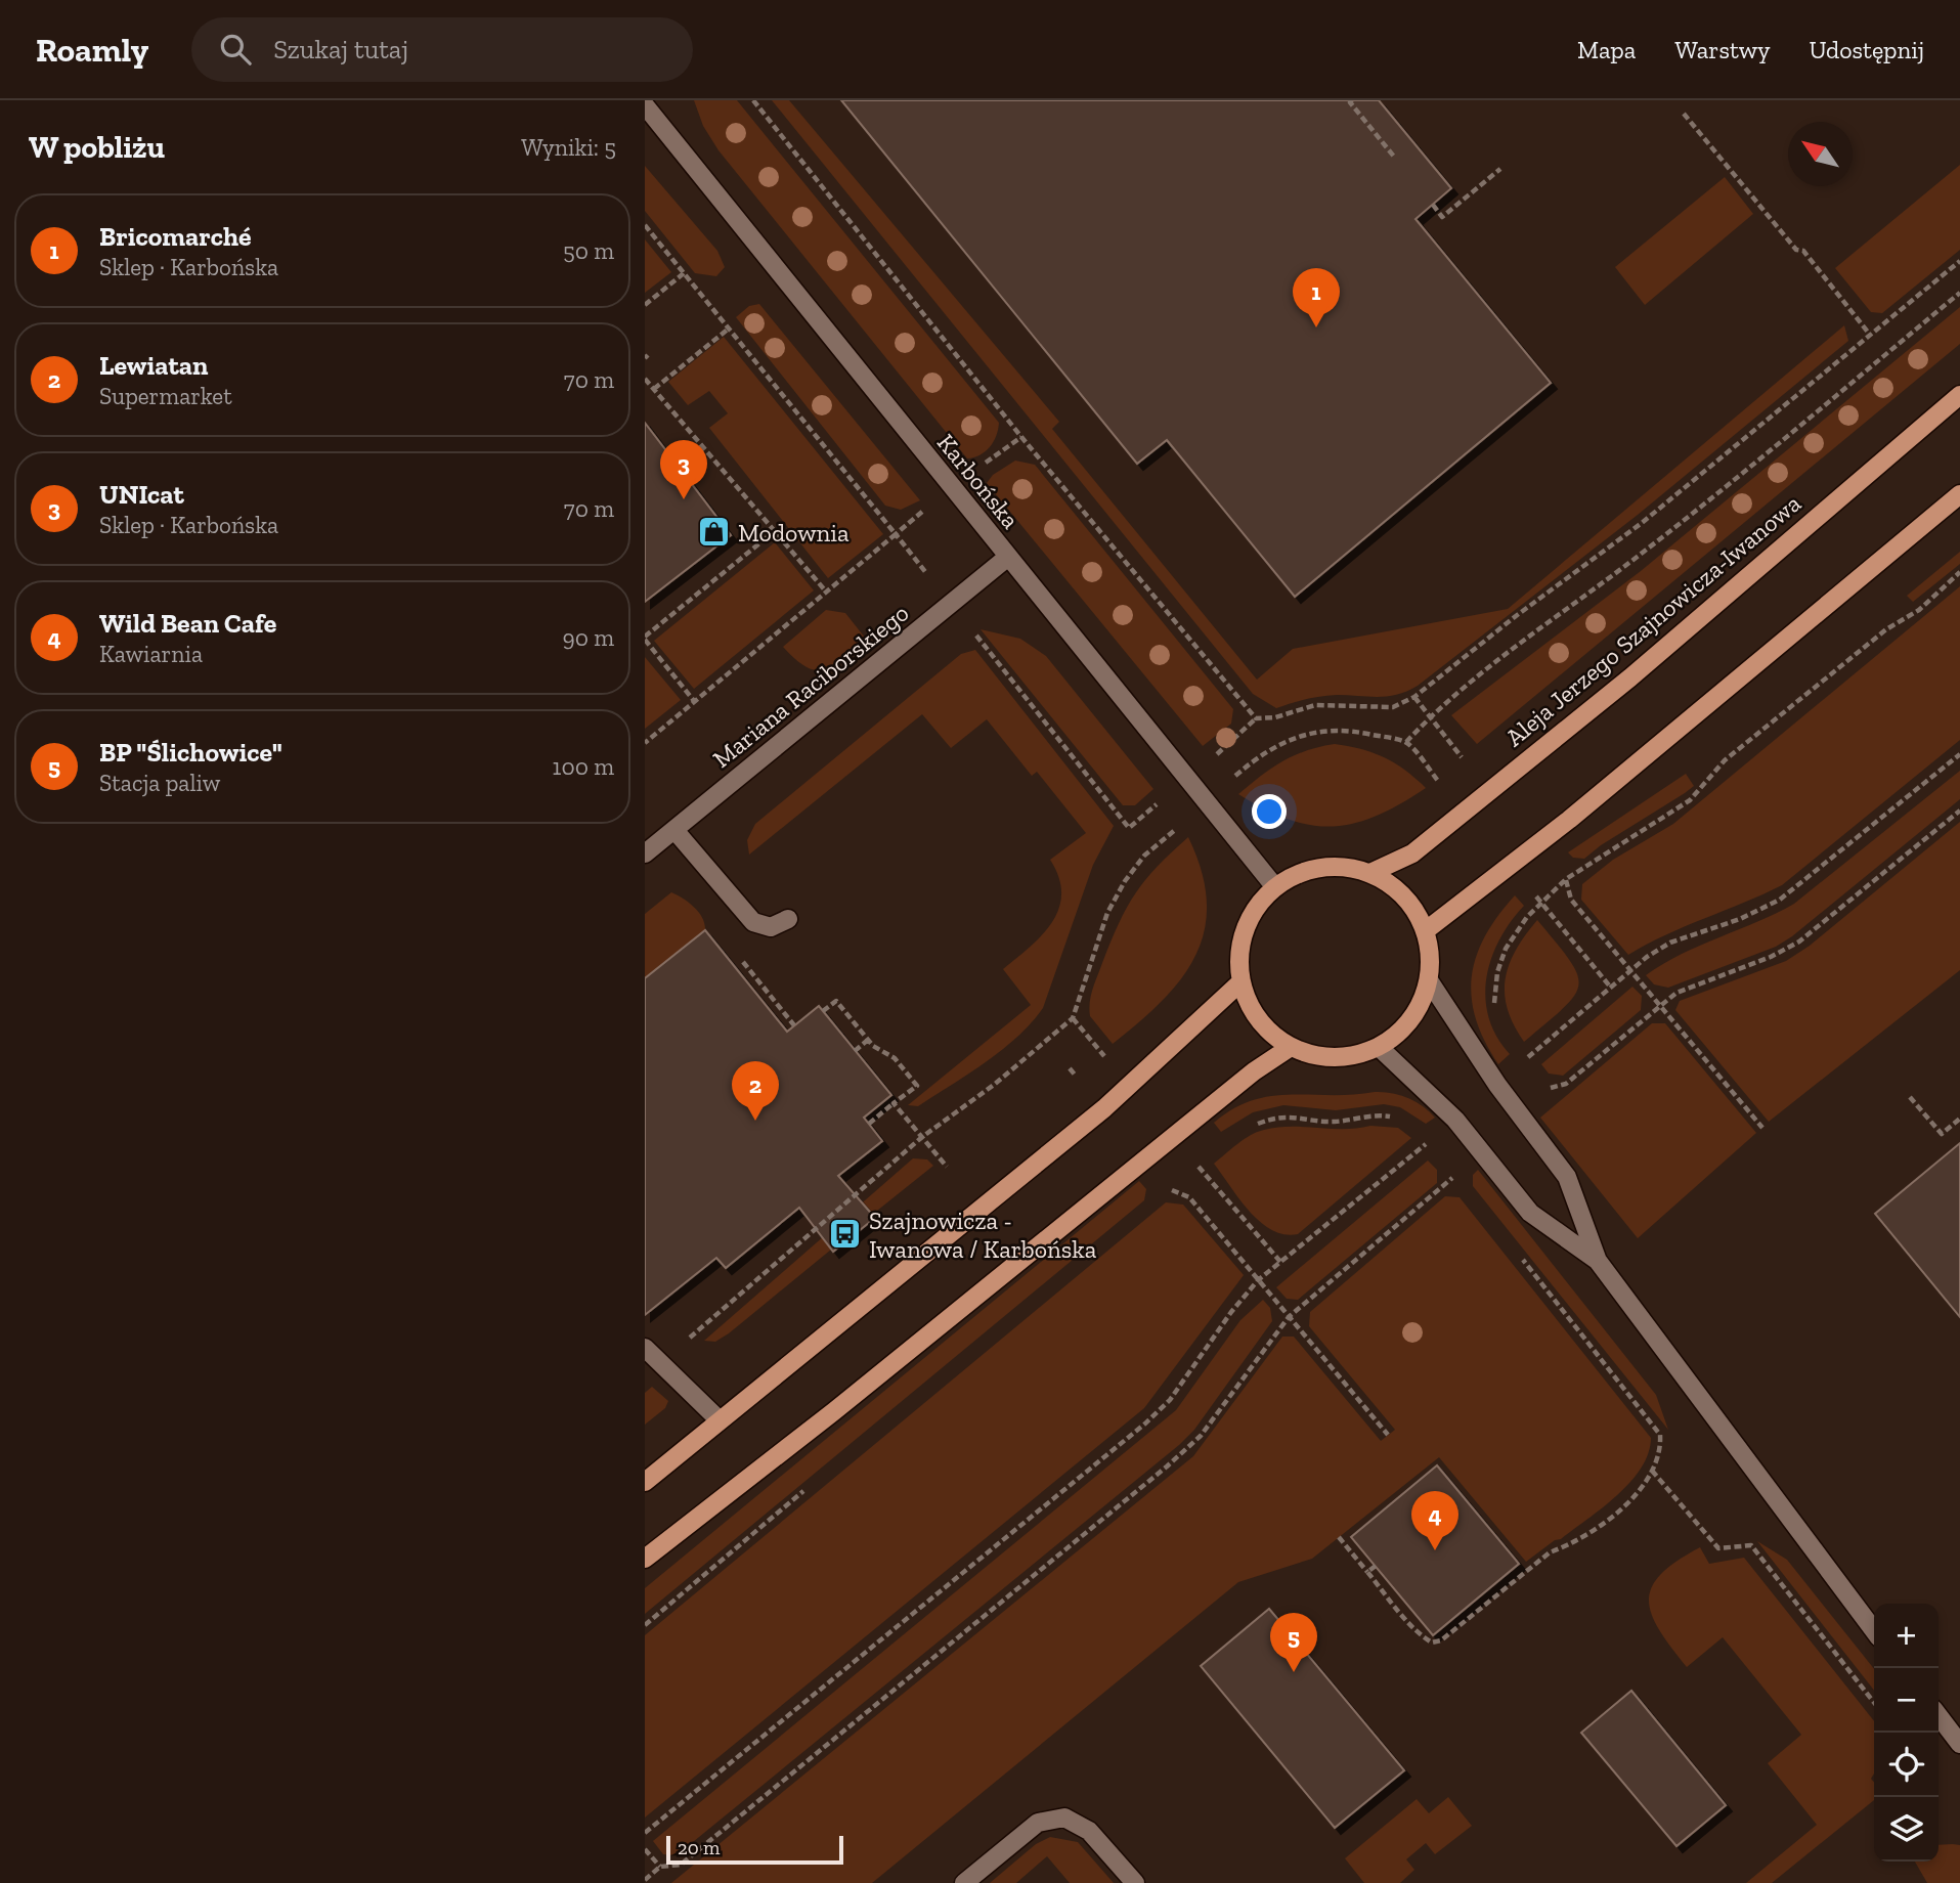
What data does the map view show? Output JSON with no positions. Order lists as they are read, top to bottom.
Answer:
{
  "streets": {
    "main road": ["Aleja Jerzego Szajnowicza-Iwanowa"],
    "street": ["Karbońska", "Mariana Raciborskiego"]
  },
  "crossings": [
    ["Karbońska", "Aleja Jerzego Szajnowicza-Iwanowa"],
    ["Karbońska", "Mariana Raciborskiego"]
  ],
  "places": {
    "shop": ["Modownia"],
    "bus stop": ["Szajnowicza - Iwanowa / Karbońska"]
  },
  "scale_bar": "20 m",
  "north": "top left",
  "page": {
    "header": "Roamly",
    "search": "Szukaj tutaj",
    "nav": ["Mapa", "Warstwy", "Udostępnij"],
    "heading": ["W pobliżu", "Wyniki: 5"],
    "list": [
      {
        "mark": "1",
        "name": "Bricomarché",
        "note": "Sklep · Karbońska",
        "value": "50 m"
      },
      {
        "mark": "2",
        "name": "Lewiatan",
        "note": "Supermarket",
        "value": "70 m"
      },
      {
        "mark": "3",
        "name": "UNIcat",
        "note": "Sklep · Karbońska",
        "value": "70 m"
      },
      {
        "mark": "4",
        "name": "Wild Bean Cafe",
        "note": "Kawiarnia",
        "value": "90 m"
      },
      {
        "mark": "5",
        "name": "BP \"Ślichowice\"",
        "note": "Stacja paliw",
        "value": "100 m"
      }
    ],
    "pins": [
      "1",
      "3",
      "2",
      "4",
      "5"
    ],
    "map_buttons": ["+", "−"],
    "scale": "20 m"
  }
}
